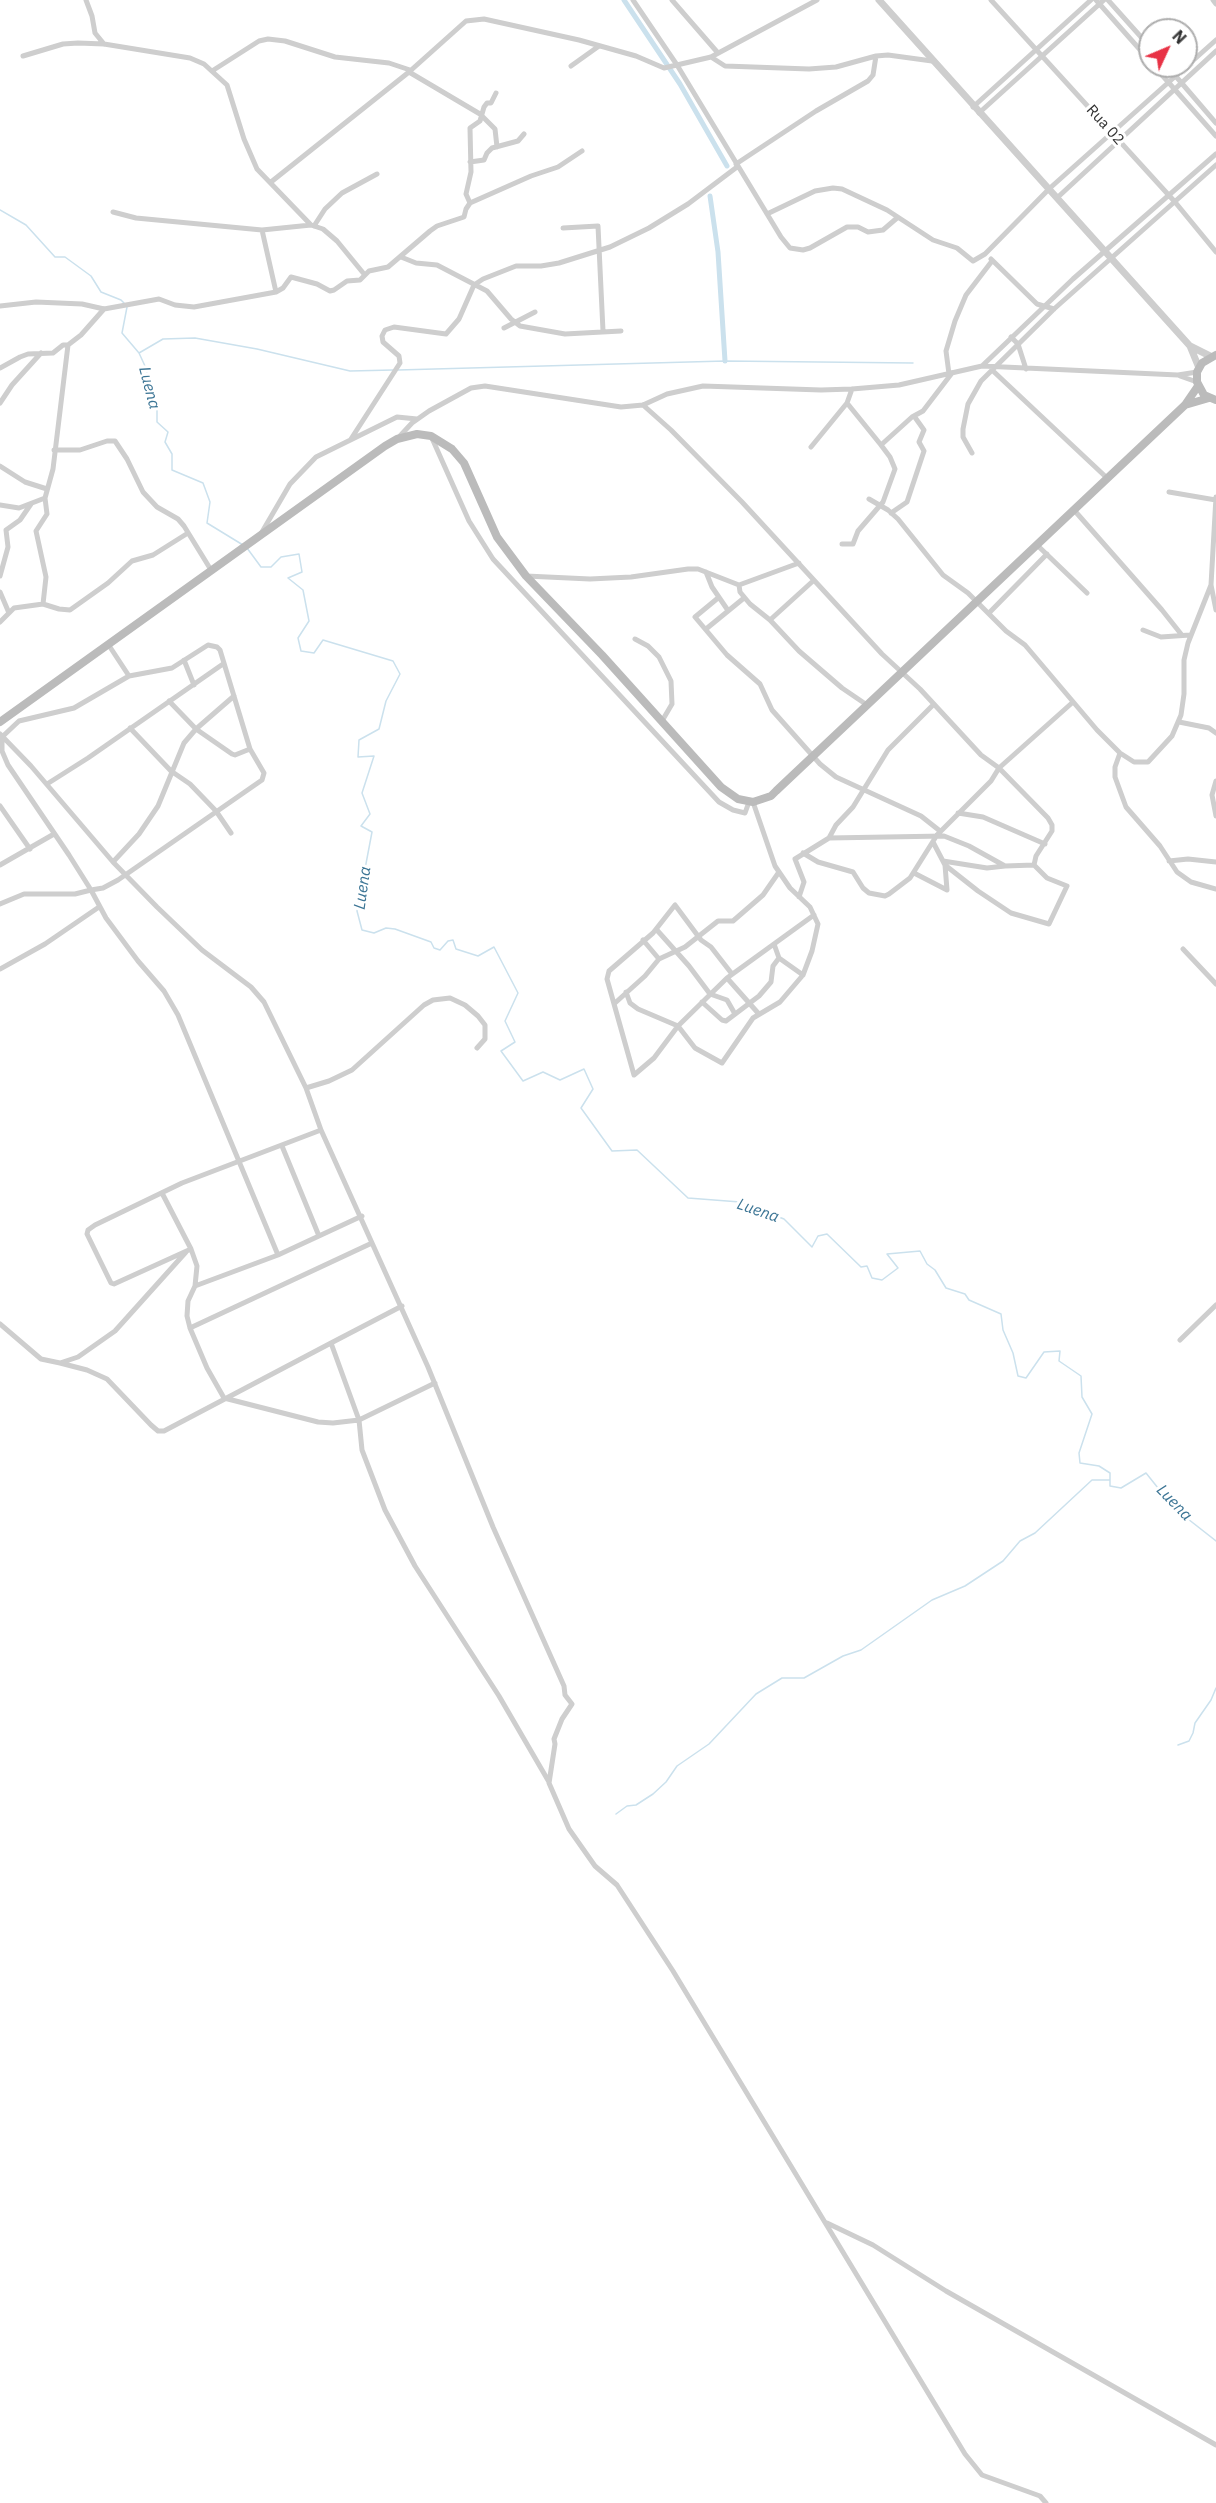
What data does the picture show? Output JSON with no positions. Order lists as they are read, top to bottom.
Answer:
{
  "streets": {
    "street": ["Rua 02"]
  },
  "water": ["Luena"],
  "north": "top right"
}
